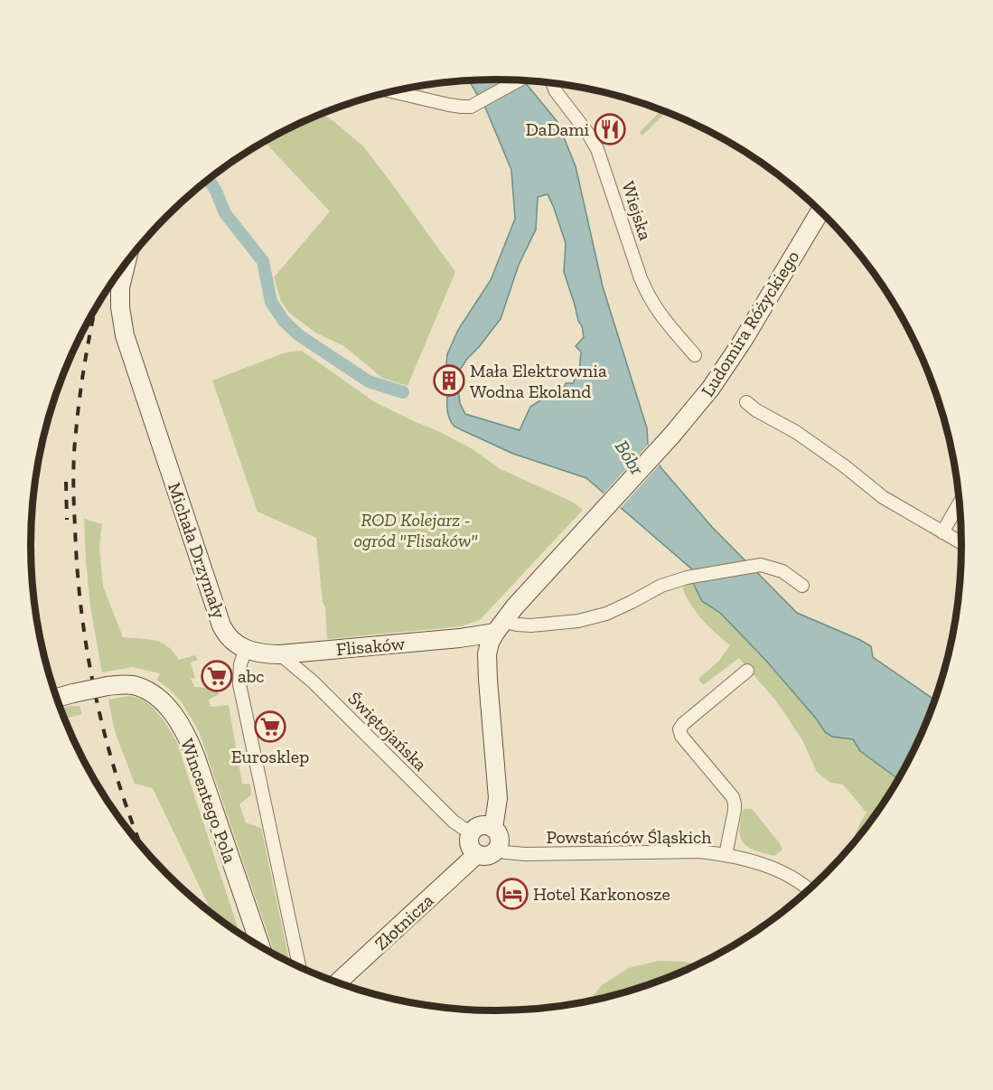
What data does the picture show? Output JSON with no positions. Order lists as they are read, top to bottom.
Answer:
{
  "streets": {
    "street": [
      "Wiejska",
      "Ludomira Różyckiego",
      "Michała Drzymały",
      "Flisaków",
      "Świętojańska",
      "Wincentego Pola",
      "Powstańców Śląskich",
      "Złotnicza"
    ]
  },
  "crossings": [
    ["Ludomira Różyckiego", "Flisaków"],
    ["Michała Drzymały", "Flisaków"],
    ["Flisaków", "Świętojańska"],
    ["Świętojańska", "Powstańców Śląskich"],
    ["Świętojańska", "Złotnicza"],
    ["Powstańców Śląskich", "Złotnicza"]
  ],
  "water": ["Bóbr"],
  "parks": ["ROD Kolejarz - ogród \"Flisaków\""],
  "places": {
    "restaurant": ["DaDami"],
    "building": ["Mała Elektrownia Wodna Ekoland"],
    "supermarket": ["abc", "Eurosklep"],
    "hotel": ["Hotel Karkonosze"]
  }
}
